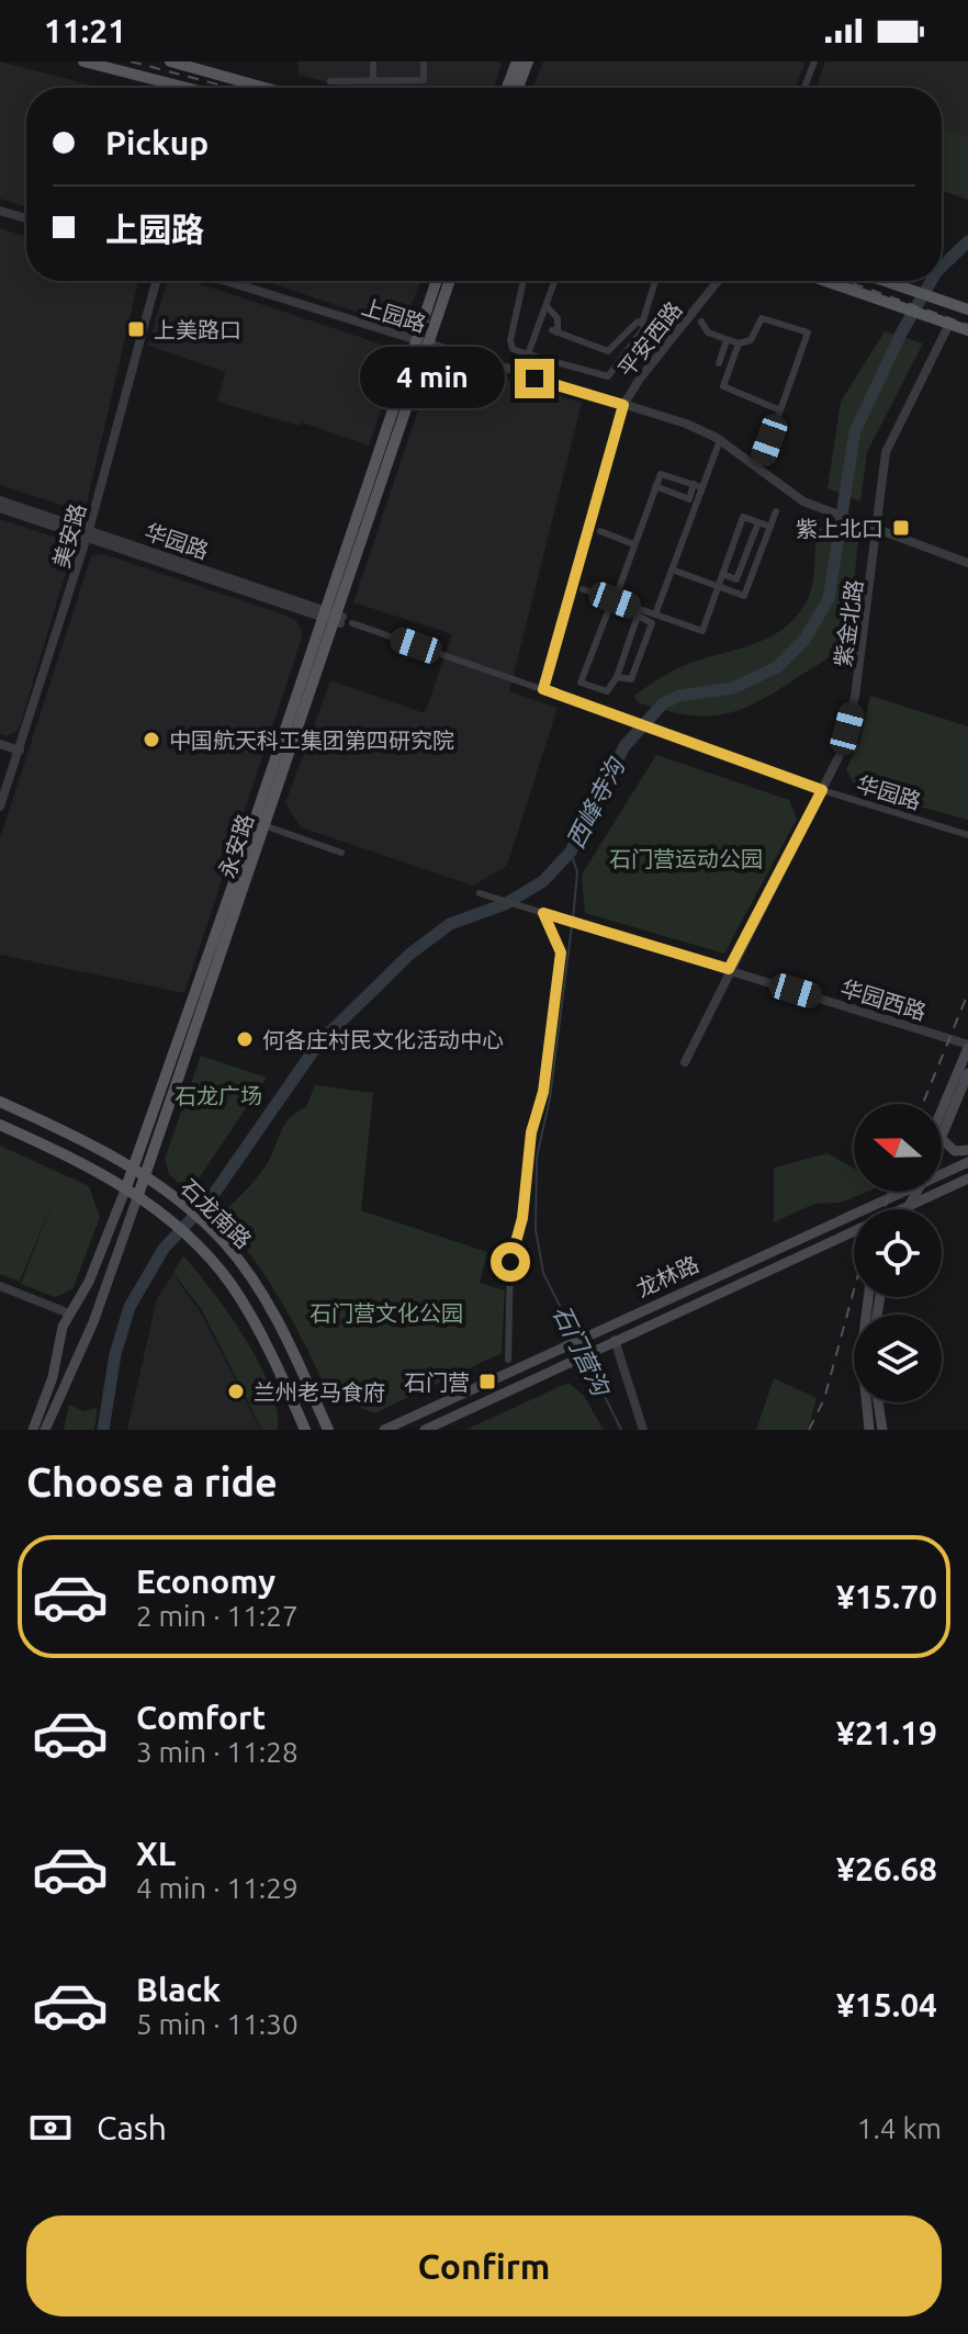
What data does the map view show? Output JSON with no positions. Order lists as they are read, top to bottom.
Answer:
{
  "streets": {
    "main road": ["永安路", "石龙南路", "龙林路"],
    "street": [
      "上园路",
      "平安西路",
      "美安路",
      "华园路",
      "紫金北路",
      "华园西路"
    ]
  },
  "crossings": [
    ["上园路", "平安西路"],
    ["上园路", "紫金北路"],
    ["上园路", "永安路"],
    ["平安西路", "华园路"],
    ["美安路", "华园路"],
    ["华园路", "紫金北路"],
    ["华园路", "永安路"],
    ["紫金北路", "华园西路"],
    ["永安路", "石龙南路"]
  ],
  "water": ["西峰寺沟", "石门营沟"],
  "parks": ["石门营运动公园", "石龙广场", "石门营文化公园"],
  "places": {
    "transit": ["上美路口", "紫上北口", "石门营"],
    "other": ["中国航天科工集团第四研究院", "何各庄村民文化活动中心", "兰州老马食府"]
  },
  "north": "left",
  "page": {
    "status": "11:21",
    "banner": ["Pickup", "上园路"],
    "bubble": "4 min",
    "heading": "Choose a ride",
    "list": [
      {
        "name": "Economy",
        "note": "2 min · 11:27",
        "value": "¥15.70"
      },
      {
        "name": "Comfort",
        "note": "3 min · 11:28",
        "value": "¥21.19"
      },
      {
        "name": "XL",
        "note": "4 min · 11:29",
        "value": "¥26.68"
      },
      {
        "name": "Black",
        "note": "5 min · 11:30",
        "value": "¥15.04"
      }
    ],
    "pay": ["Cash", "1.4 km"],
    "buttons": "Confirm"
  }
}
